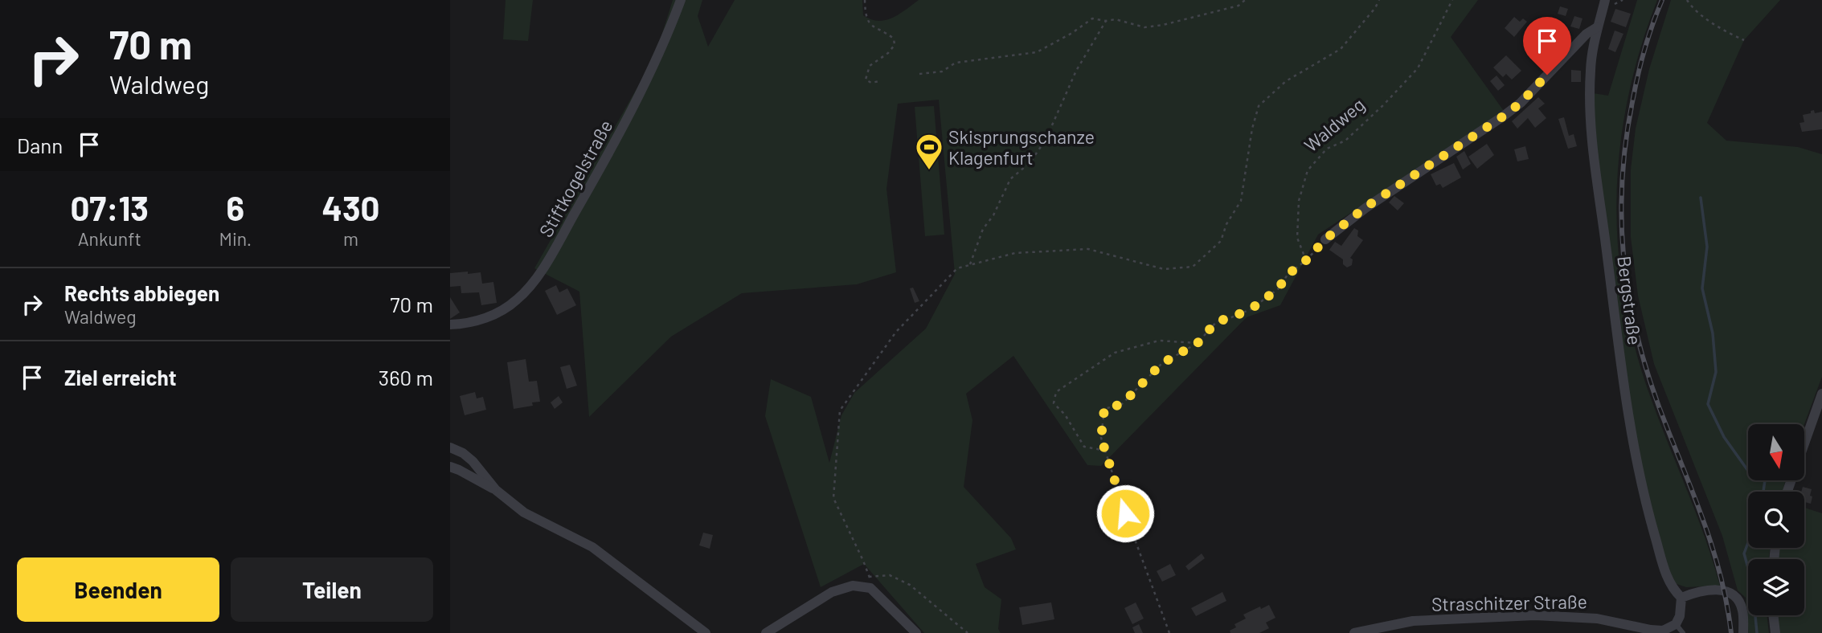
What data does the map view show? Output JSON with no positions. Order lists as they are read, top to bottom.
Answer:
{
  "streets": {
    "street": ["Stiftkogelstraße", "Bergstraße", "Straschitzer Straße"],
    "path": ["Waldweg"]
  },
  "places": {
    "sports": ["Skisprungschanze Klagenfurt"]
  },
  "north": "bottom",
  "page": {
    "turn": ["70 m", "Waldweg"],
    "then": "Dann",
    "eta": [
      "07:13",
      "Ankunft",
      "6",
      "Min.",
      "430",
      "m"
    ],
    "list": [
      {
        "name": "Rechts abbiegen",
        "note": "Waldweg",
        "value": "70 m"
      },
      {
        "name": "Ziel erreicht",
        "value": "360 m"
      }
    ],
    "buttons": ["Beenden", "Teilen"]
  }
}
